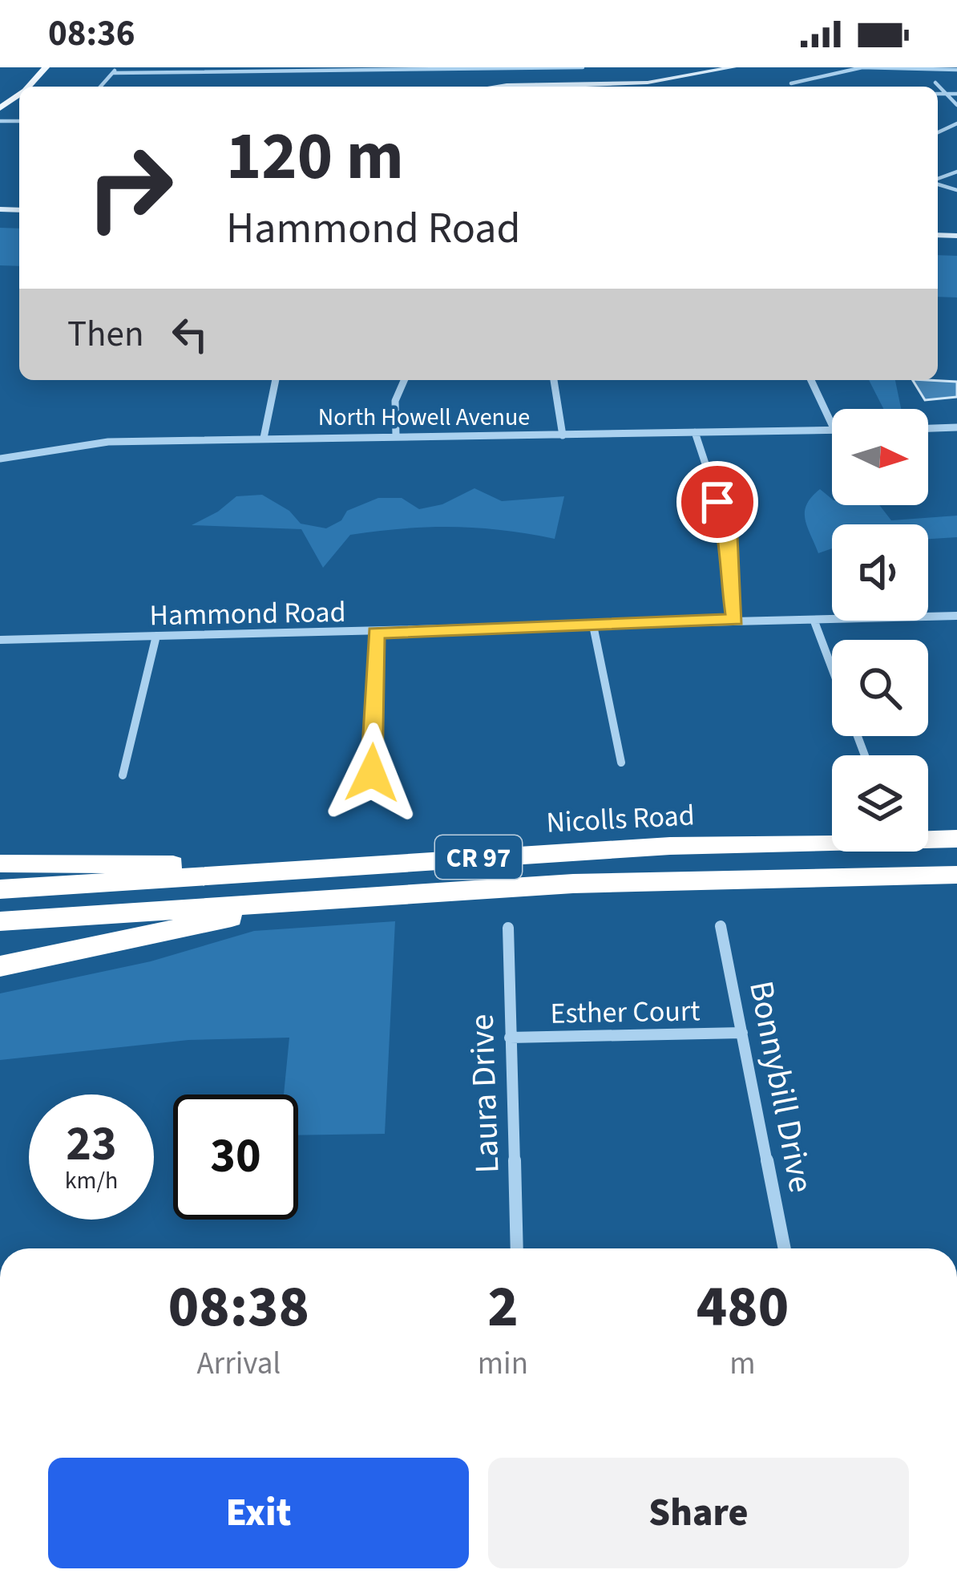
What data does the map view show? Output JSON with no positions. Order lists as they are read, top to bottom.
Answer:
{
  "streets": {
    "highway": ["Nicolls Road", "CR 97"],
    "street": [
      "North Howell Avenue",
      "Hammond Road",
      "Esther Court",
      "Bonnybill Drive",
      "Laura Drive"
    ]
  },
  "crossings": [
    ["Esther Court", "Bonnybill Drive"],
    ["Esther Court", "Laura Drive"]
  ],
  "north": "right",
  "page": {
    "status": "08:36",
    "turn": ["120 m", "Hammond Road"],
    "then": "Then",
    "speed": "23 km/h",
    "limit": "30",
    "eta": [
      "08:38",
      "Arrival",
      "2",
      "min",
      "480",
      "m"
    ],
    "buttons": ["Exit", "Share"]
  }
}
